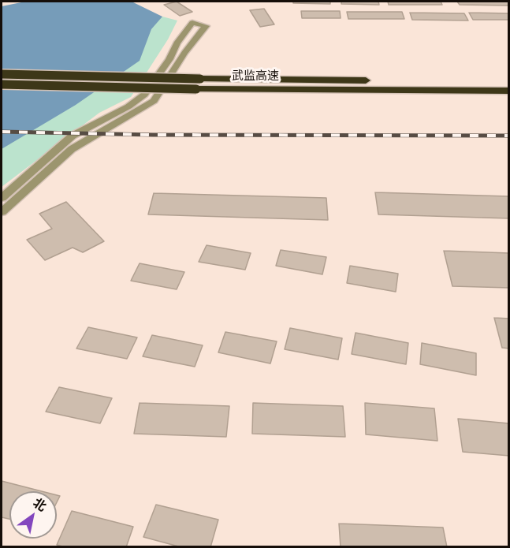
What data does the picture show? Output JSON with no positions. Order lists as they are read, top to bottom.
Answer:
{
  "streets": {
    "highway": ["武监高速"]
  },
  "north": "top right"
}
